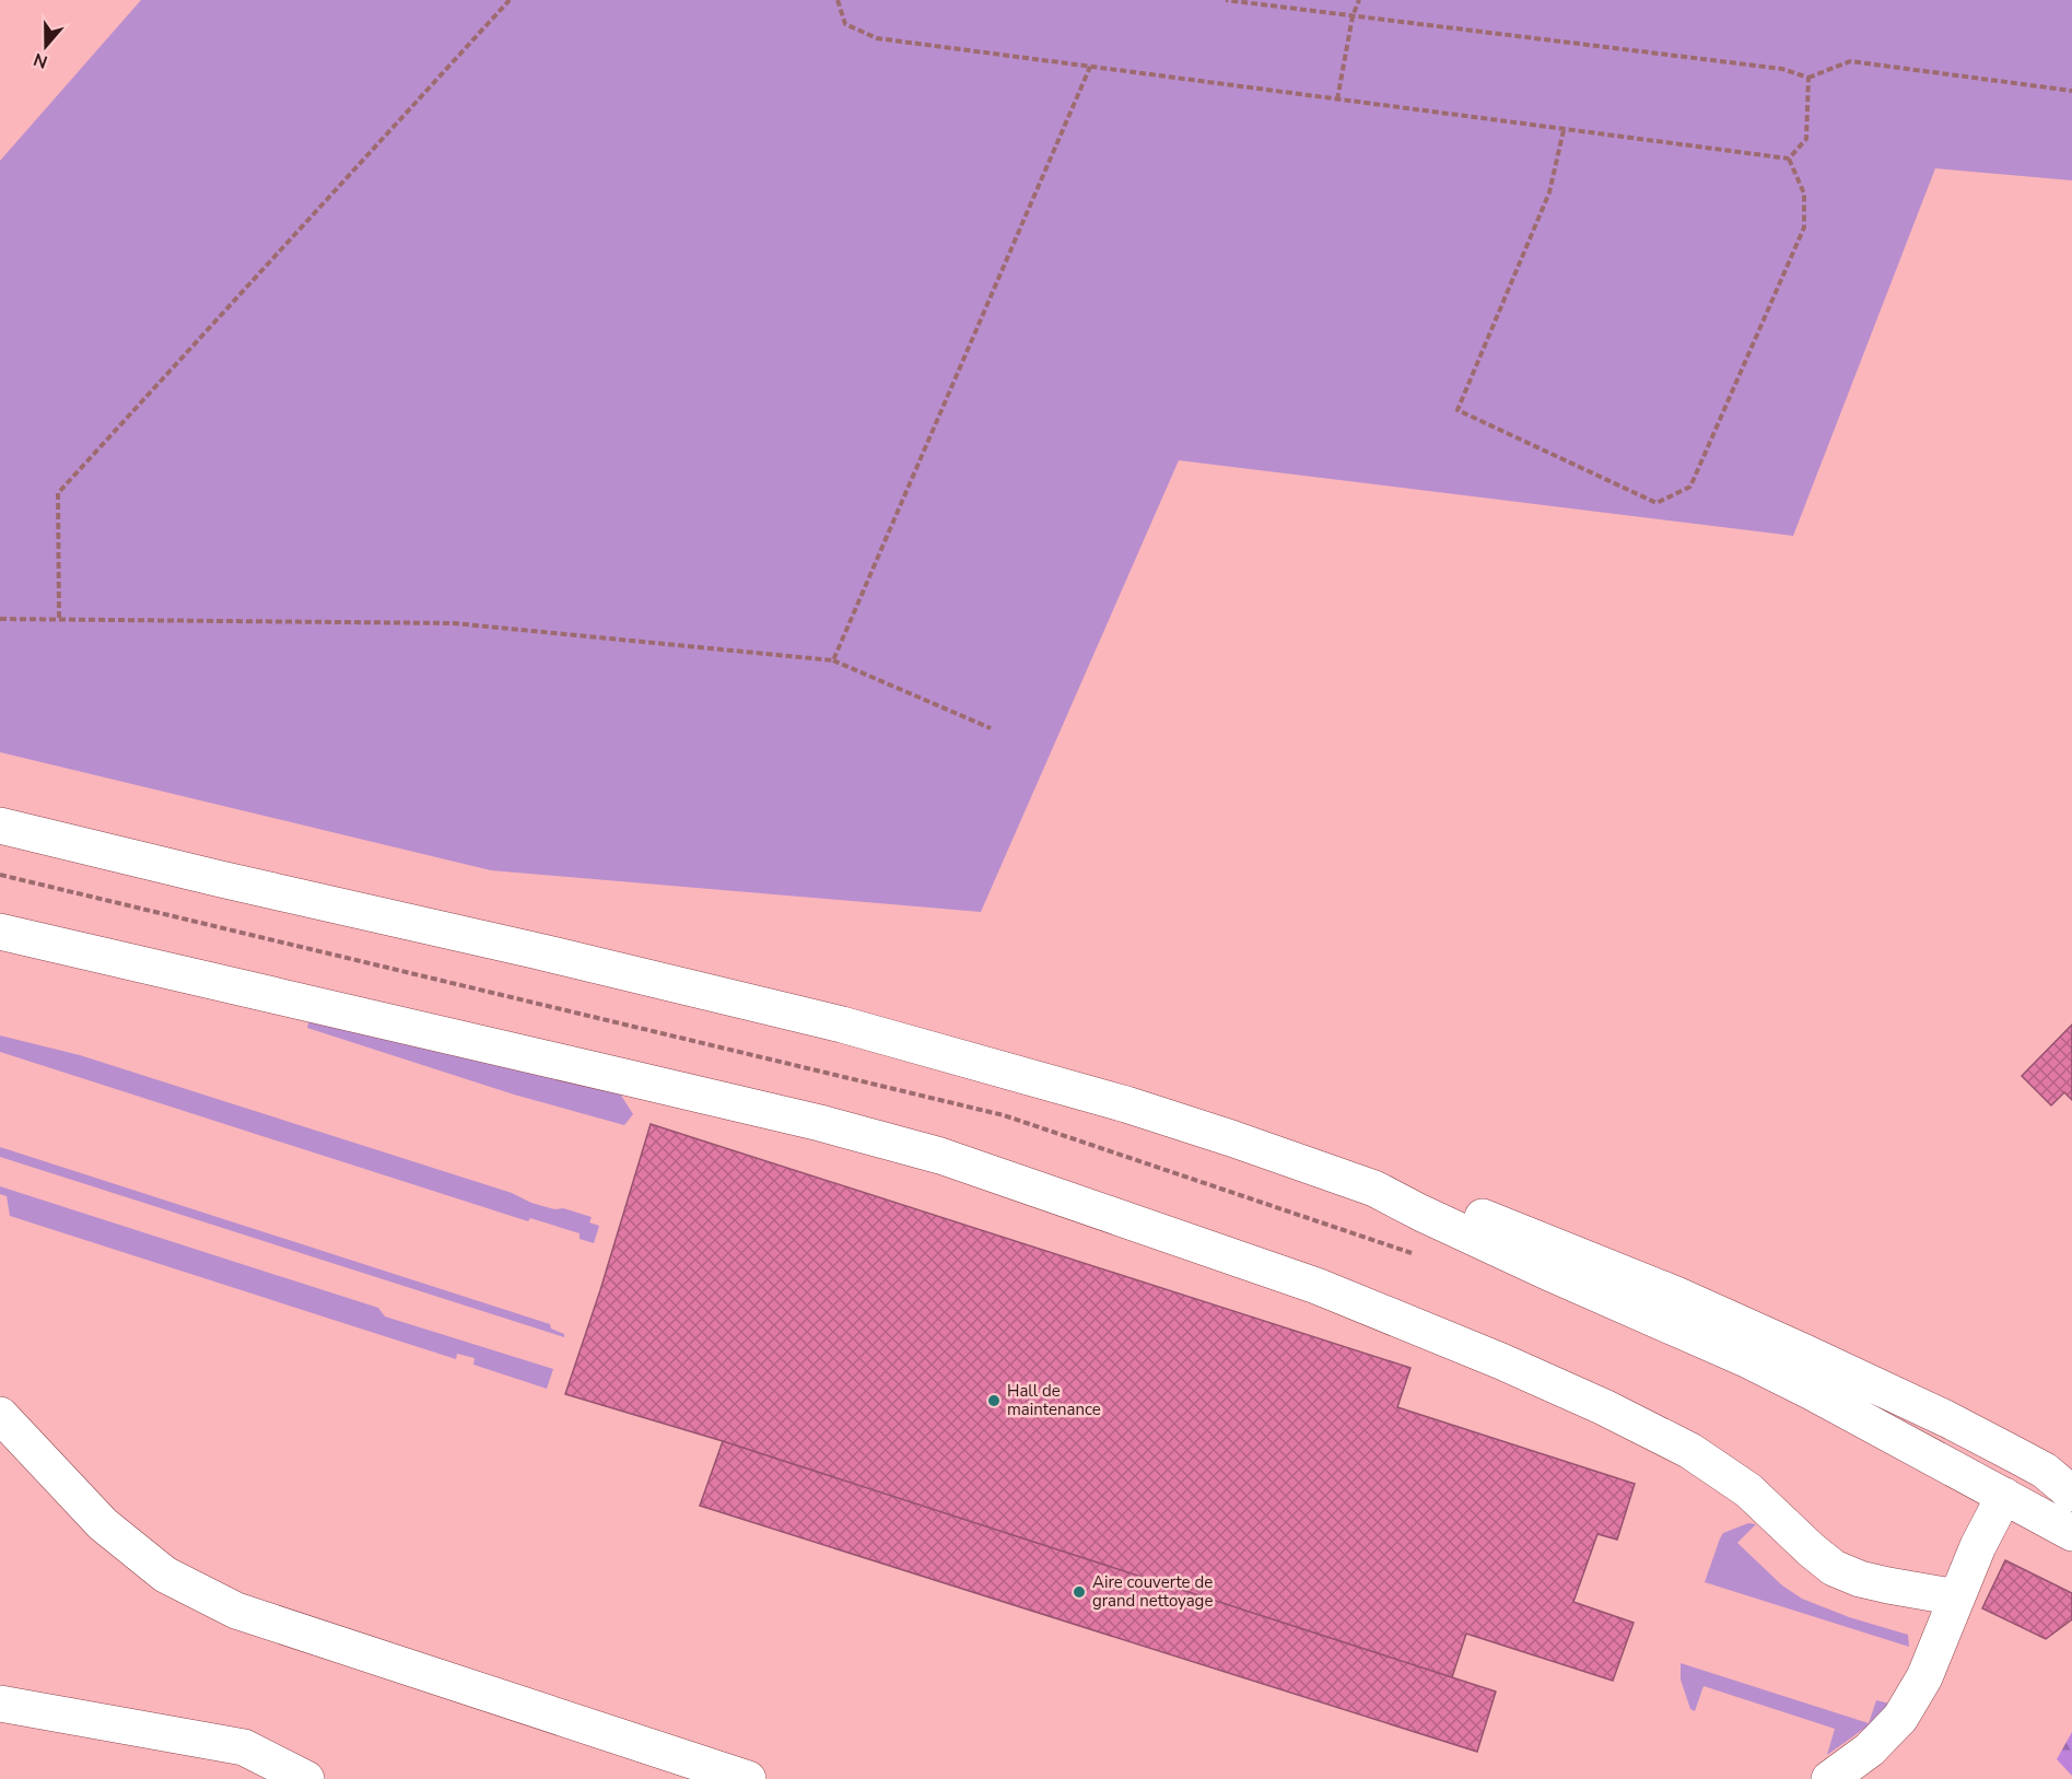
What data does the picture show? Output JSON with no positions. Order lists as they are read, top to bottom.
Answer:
{
  "places": ["Hall de maintenance", "Aire couverte de grand nettoyage"],
  "north": "bottom"
}
